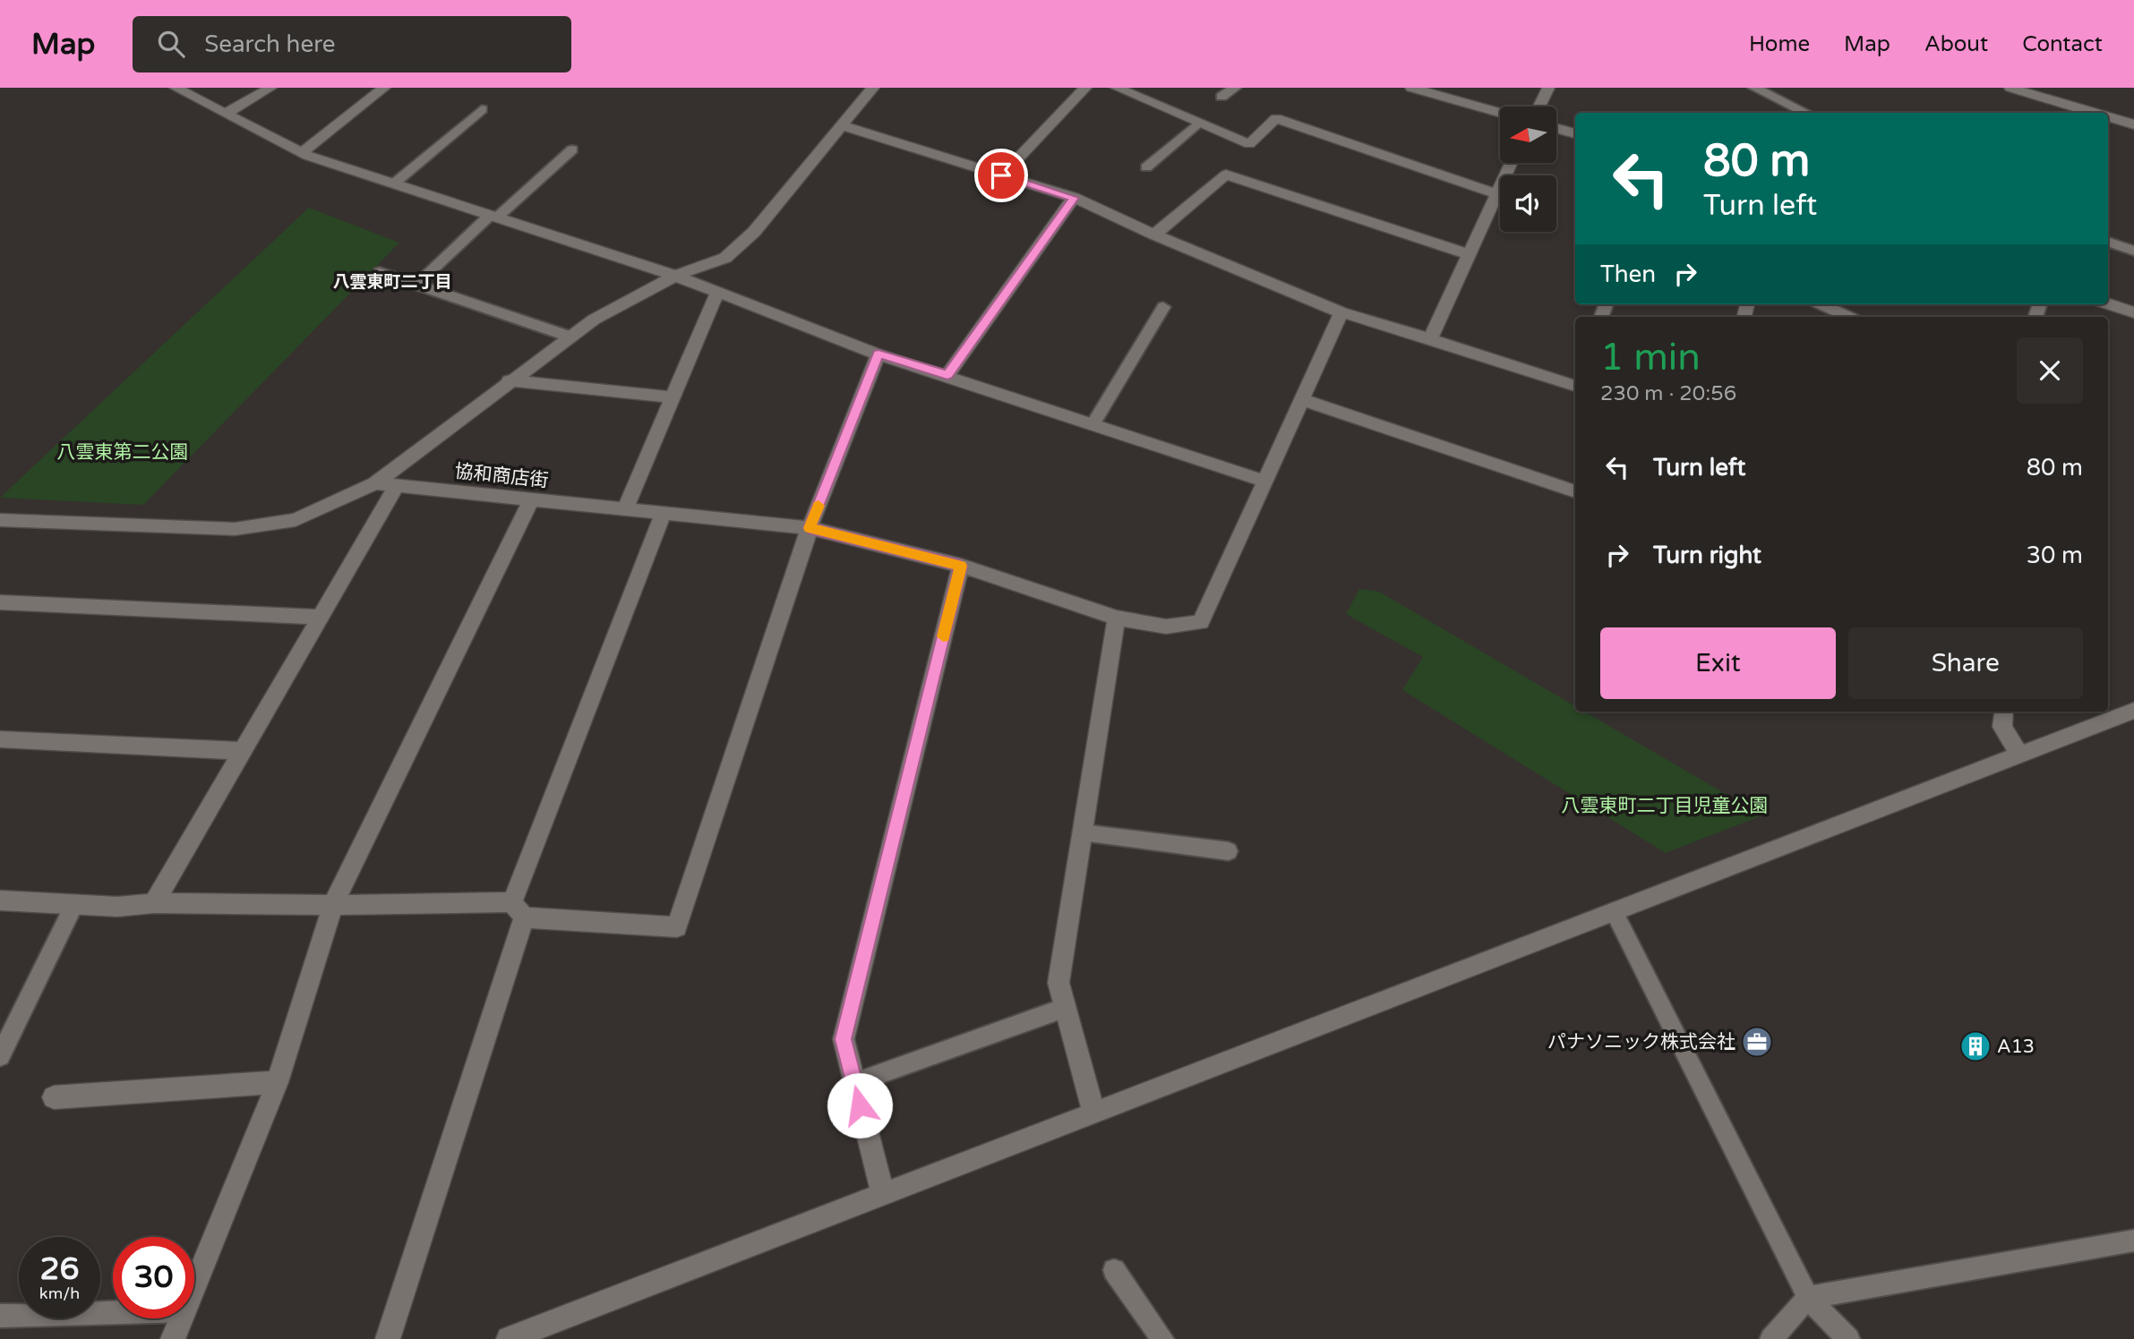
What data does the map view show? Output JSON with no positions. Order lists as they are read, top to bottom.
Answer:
{
  "streets": {
    "street": ["協和商店街"]
  },
  "districts": ["八雲東町二丁目"],
  "parks": ["八雲東第二公園", "八雲東町二丁目児童公園"],
  "places": {
    "office": ["パナソニック株式会社"],
    "building": ["A13"]
  },
  "north": "left",
  "page": {
    "header": "Map",
    "search": "Search here",
    "nav": [
      "Home",
      "Map",
      "About",
      "Contact"
    ],
    "turn": ["80 m", "Turn left"],
    "then": "Then",
    "heading": ["1 min", "230 m · 20:56"],
    "list": [
      {
        "name": "Turn left",
        "value": "80 m"
      },
      {
        "name": "Turn right",
        "value": "30 m"
      }
    ],
    "buttons": ["Exit", "Share"],
    "speed": "26 km/h",
    "limit": "30"
  }
}
